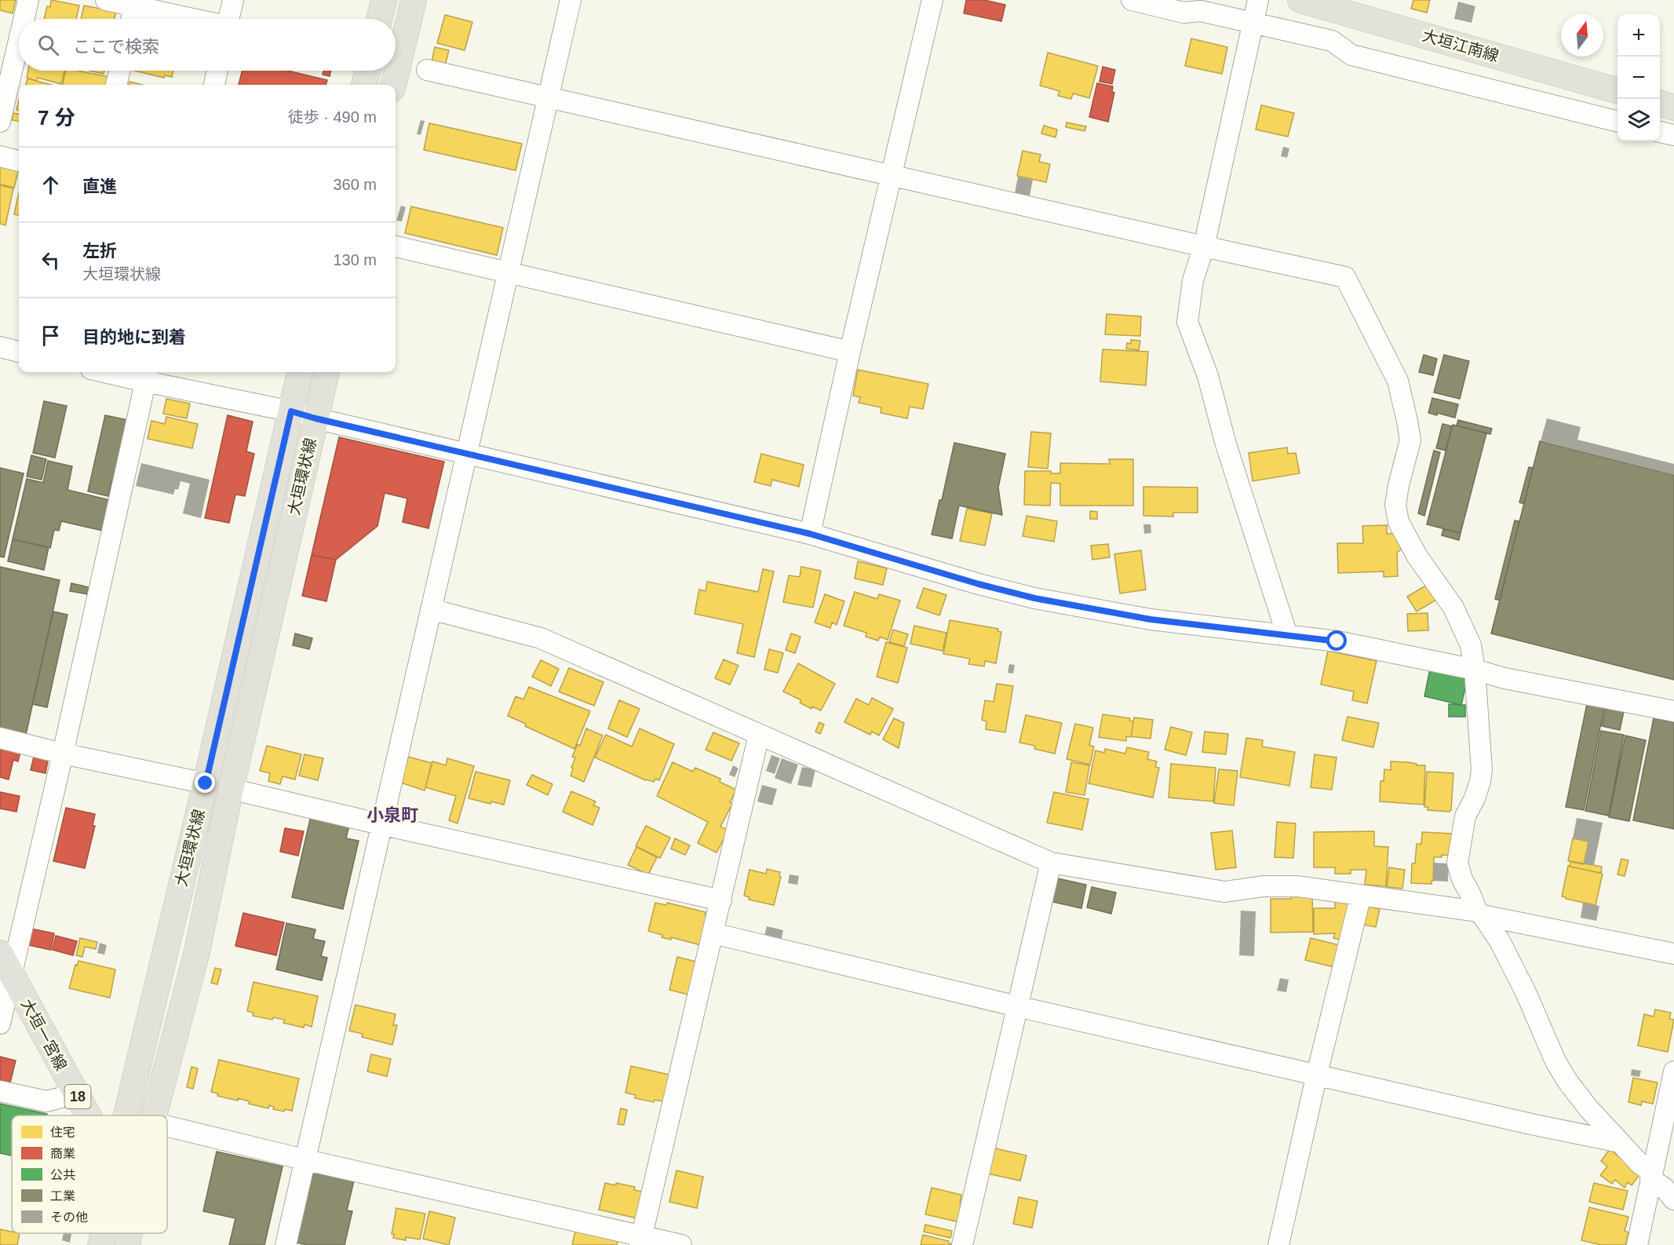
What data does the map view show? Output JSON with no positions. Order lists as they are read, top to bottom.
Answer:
{
  "streets": {
    "main road": [
      "大垣江南線",
      "大垣環状線",
      "大垣一宮線",
      "18"
    ]
  },
  "districts": ["小泉町"],
  "legend": [
    "住宅",
    "商業",
    "公共",
    "工業",
    "その他"
  ],
  "north": "top",
  "page": {
    "map_buttons": ["+", "−"],
    "search": "ここで検索",
    "heading": ["7 分", "徒歩 · 490 m"],
    "list": [
      ["直進", "360 m"],
      ["左折", "大垣環状線", "130 m"],
      "目的地に到着"
    ]
  }
}
